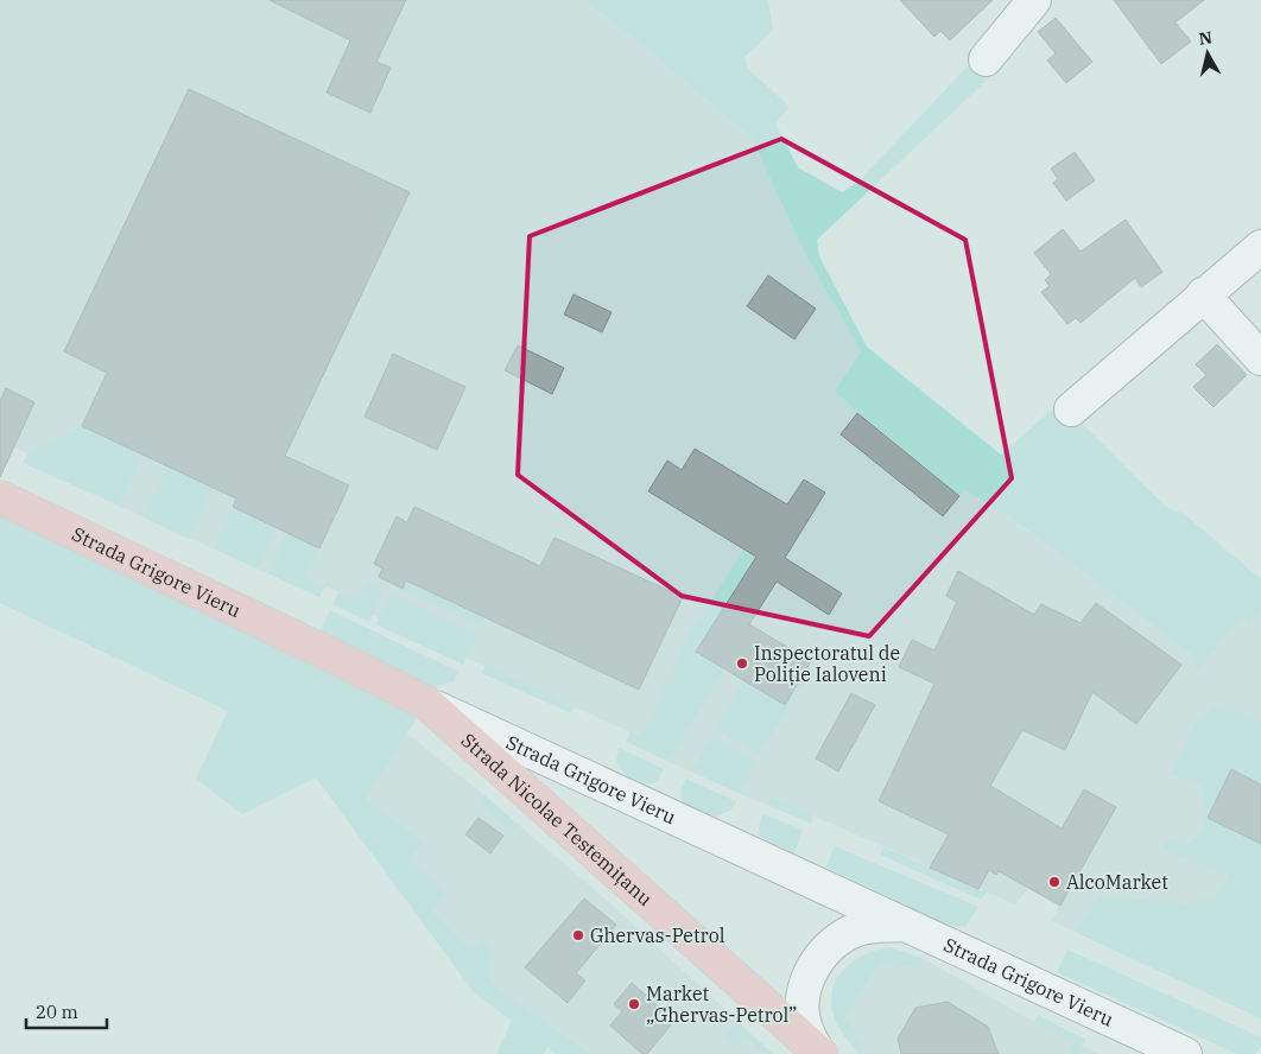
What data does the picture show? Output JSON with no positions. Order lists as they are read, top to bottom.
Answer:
{
  "streets": {
    "main road": ["Strada Grigore Vieru", "Strada Nicolae Testemițanu"]
  },
  "crossings": [
    ["Strada Grigore Vieru", "Strada Nicolae Testemițanu"]
  ],
  "places": [
    "Inspectoratul de Poliție Ialoveni",
    "AlcoMarket",
    "Ghervas-Petrol",
    "Market „Ghervas-Petrol”"
  ],
  "scale_bar": "20 m",
  "north": "top"
}
